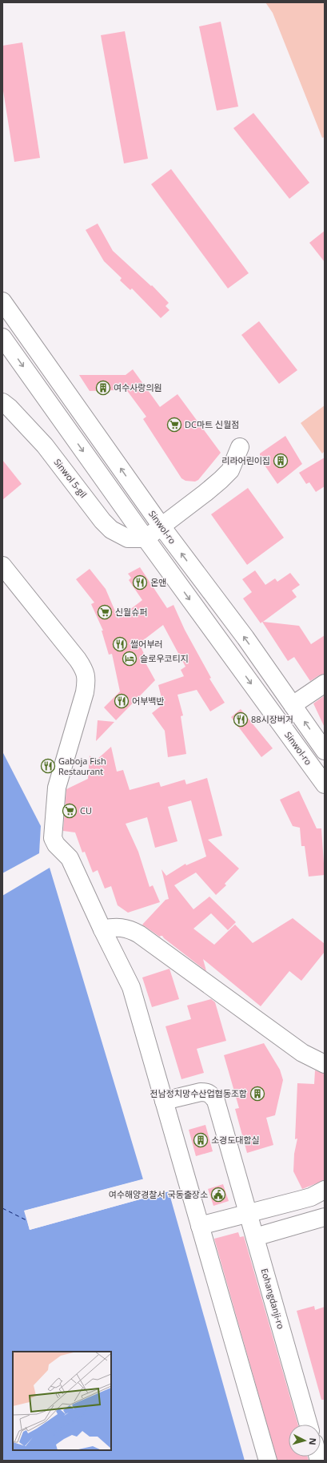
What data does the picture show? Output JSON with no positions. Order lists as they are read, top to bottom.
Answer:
{
  "streets": {
    "street": ["Sinwol 5-gil", "Sinwol-ro", "Eohangdanji-ro"]
  },
  "crossings": [
    ["Sinwol 5-gil", "Sinwol-ro"]
  ],
  "places": {
    "building": [
      "여수사랑의원",
      "리라어린이집",
      "전남정치망수산업협동조합",
      "소경도대합실"
    ],
    "supermarket": ["DC마트 신월점", "신월슈퍼", "CU"],
    "restaurant": [
      "온앤",
      "썰어부러",
      "어부백반",
      "88시장버거",
      "Gaboja Fish Restaurant"
    ],
    "hotel": ["슬로우코티지"],
    "public building": ["여수해양경찰서 국동출장소"]
  },
  "north": "right"
}
